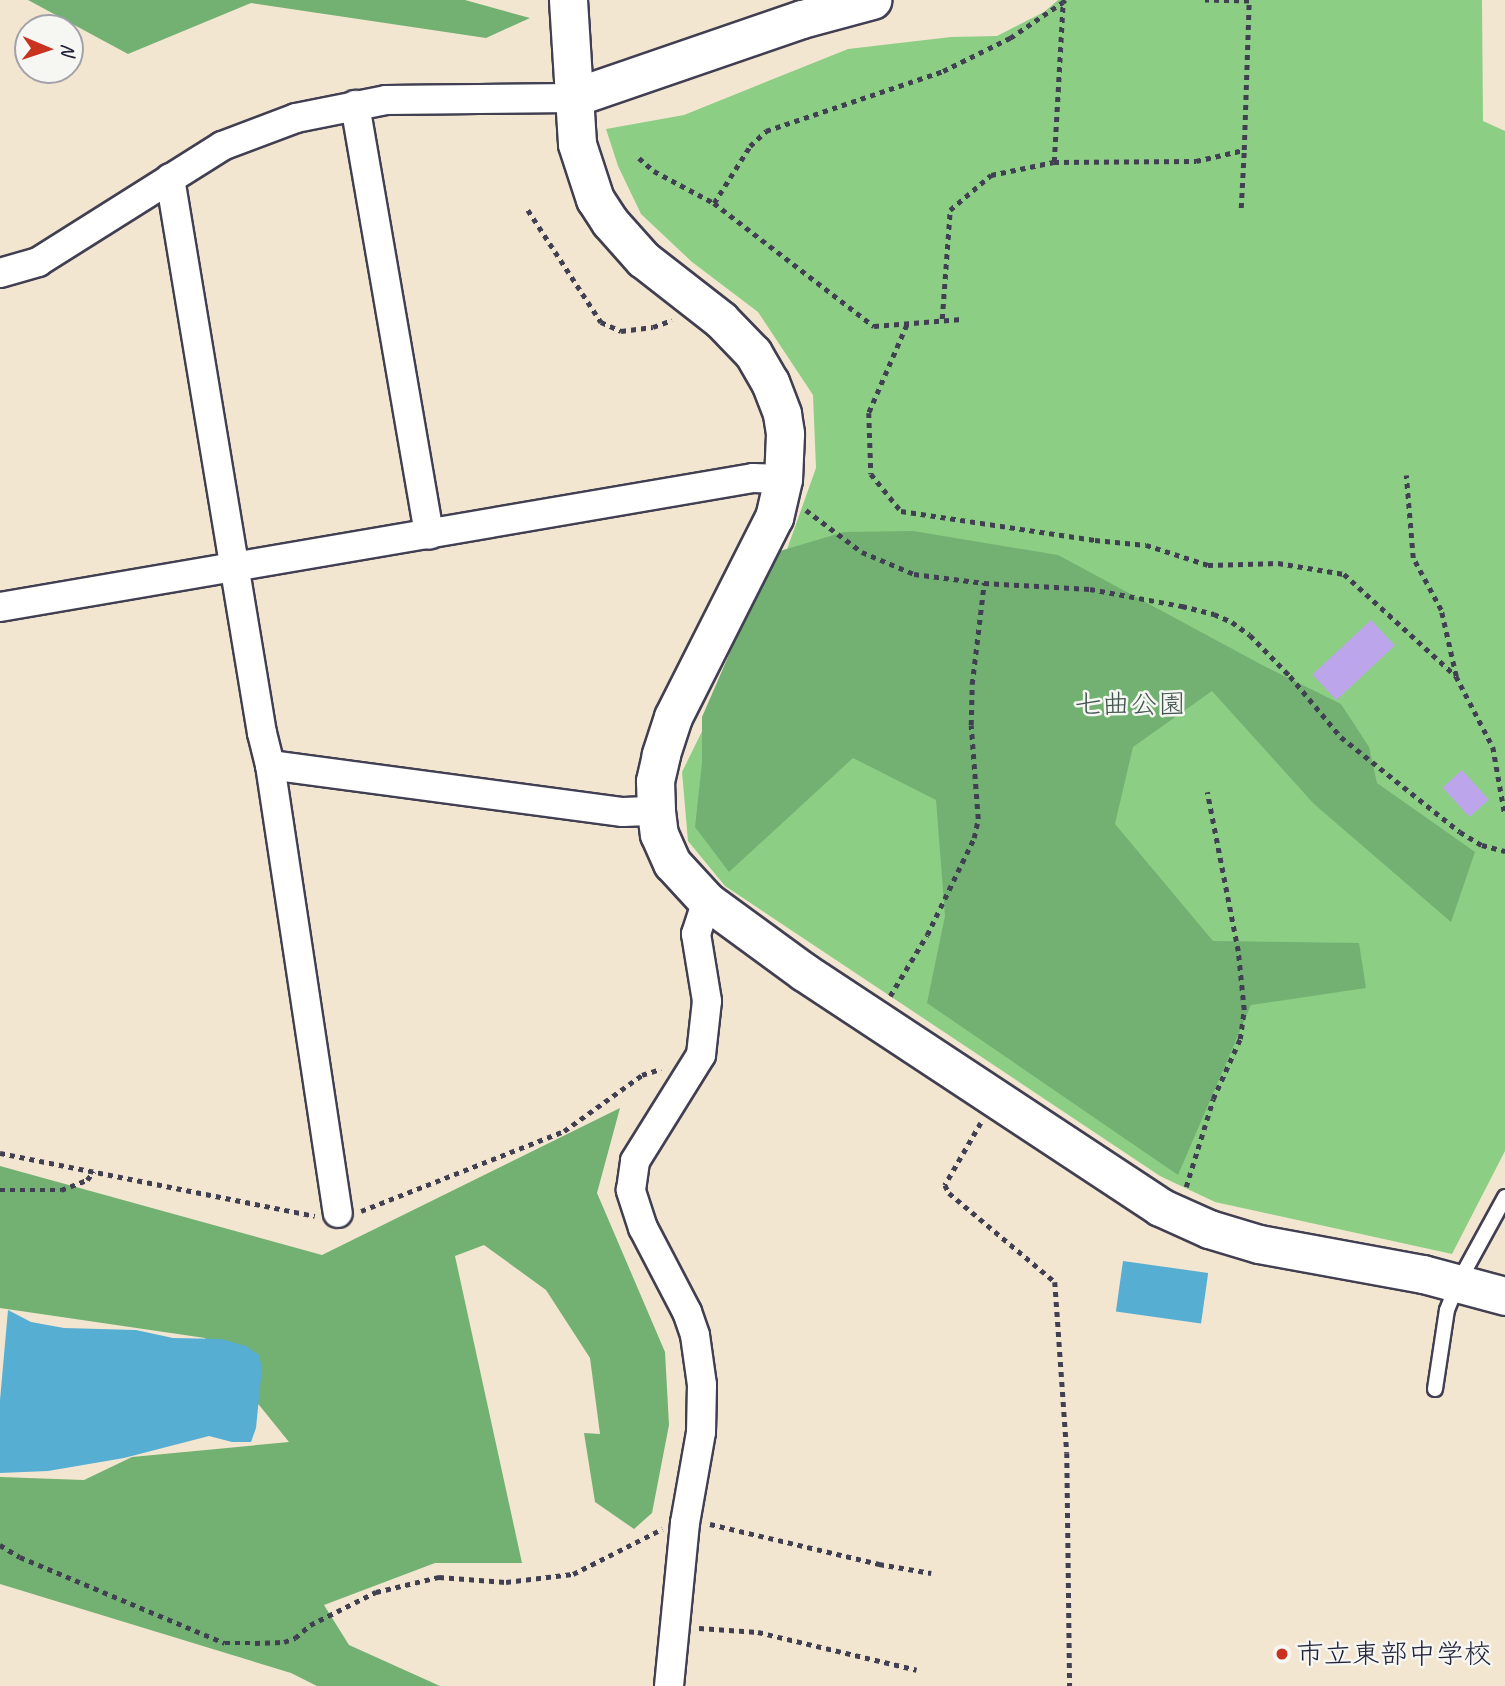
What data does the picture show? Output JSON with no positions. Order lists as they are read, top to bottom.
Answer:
{
  "parks": ["七曲公園"],
  "places": ["市立東部中学校"],
  "north": "right"
}
